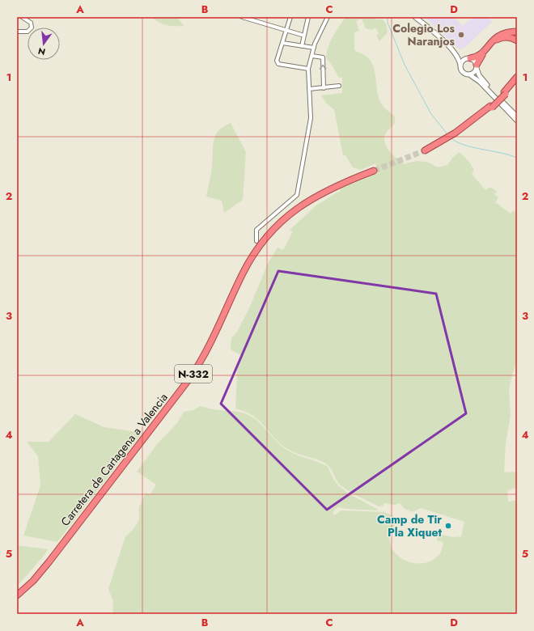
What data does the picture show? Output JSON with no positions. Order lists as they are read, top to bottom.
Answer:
{
  "streets": {
    "highway": ["N-332", "Carretera de Cartagena a Valencia"]
  },
  "places": ["Colegio Los Naranjos", "Camp de Tir Pla Xiquet"],
  "north": "bottom",
  "grid": {
    "columns": [
      "A",
      "B",
      "C",
      "D"
    ],
    "rows": [
      "1",
      "2",
      "3",
      "4",
      "5"
    ]
  }
}
